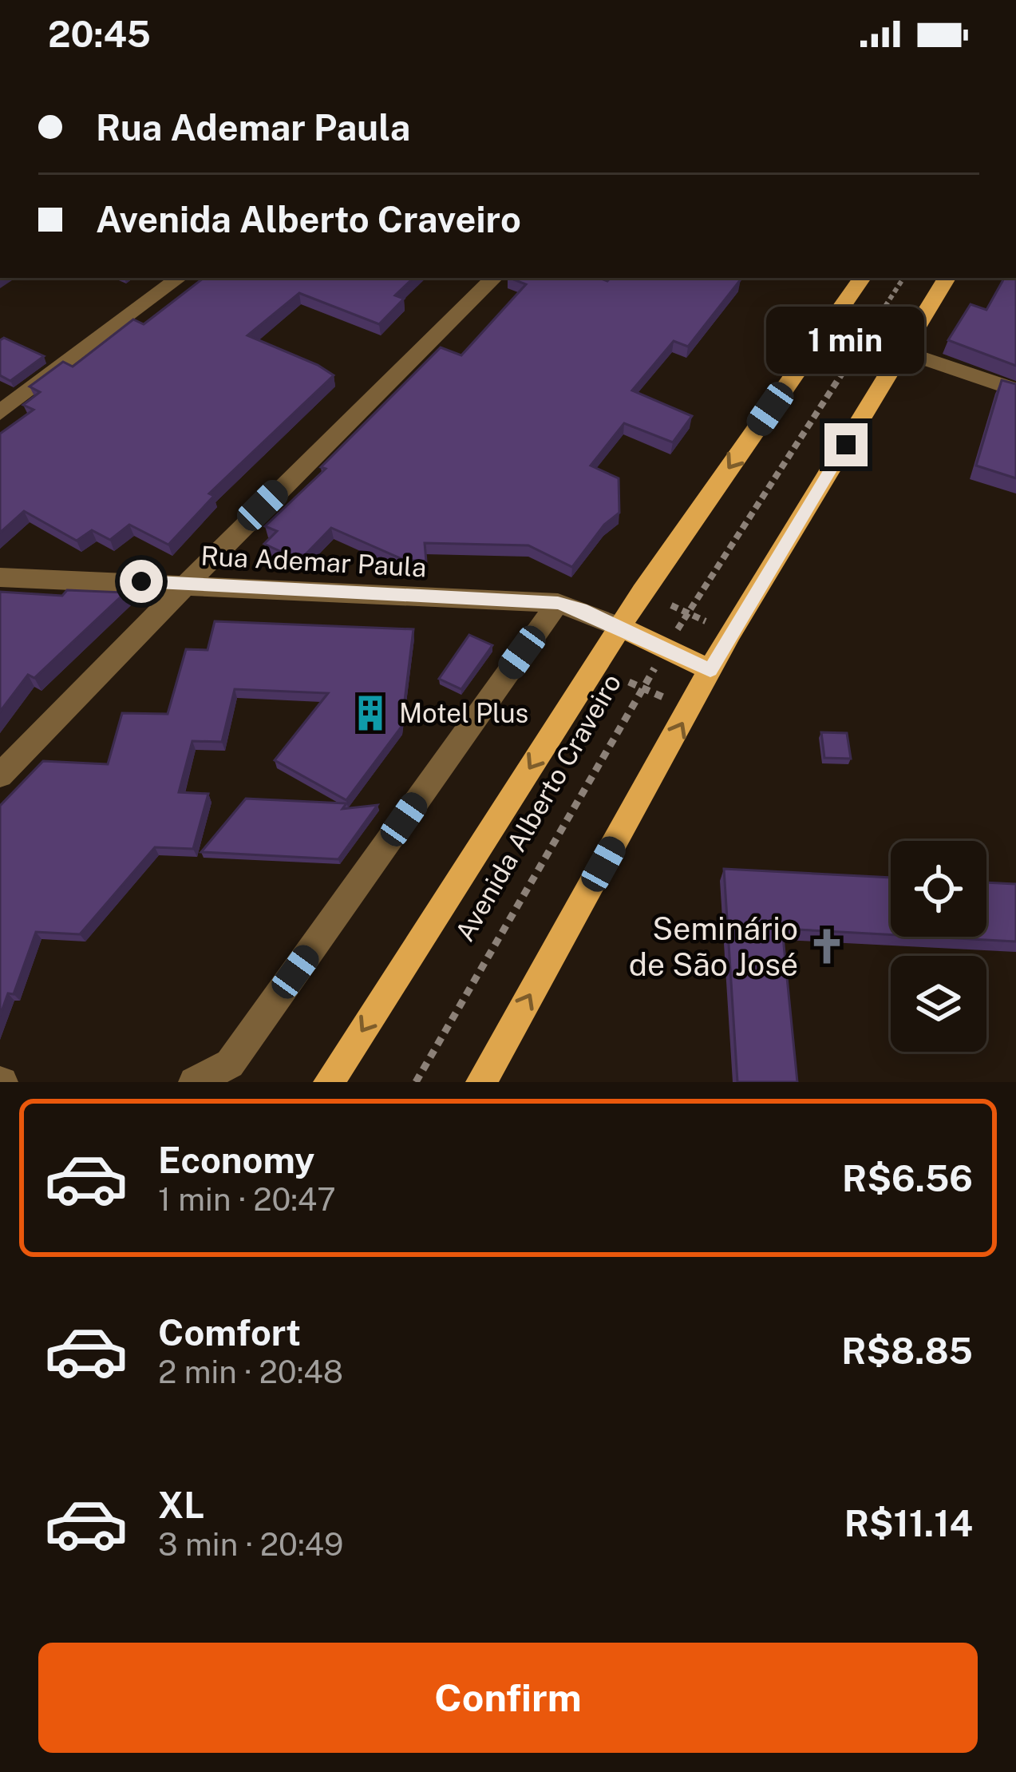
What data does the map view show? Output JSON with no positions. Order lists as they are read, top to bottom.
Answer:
{
  "streets": {
    "main road": ["Avenida Alberto Craveiro"],
    "street": ["Rua Ademar Paula"]
  },
  "crossings": [
    ["Rua Ademar Paula", "Avenida Alberto Craveiro"]
  ],
  "places": {
    "building": ["Motel Plus"],
    "church": ["Seminário de São José"]
  },
  "page": {
    "status": "20:45",
    "banner": ["Rua Ademar Paula", "Avenida Alberto Craveiro"],
    "bubble": "1 min",
    "list": [
      {
        "name": "Economy",
        "note": "1 min · 20:47",
        "value": "R$6.56"
      },
      {
        "name": "Comfort",
        "note": "2 min · 20:48",
        "value": "R$8.85"
      },
      {
        "name": "XL",
        "note": "3 min · 20:49",
        "value": "R$11.14"
      }
    ],
    "buttons": "Confirm"
  }
}
